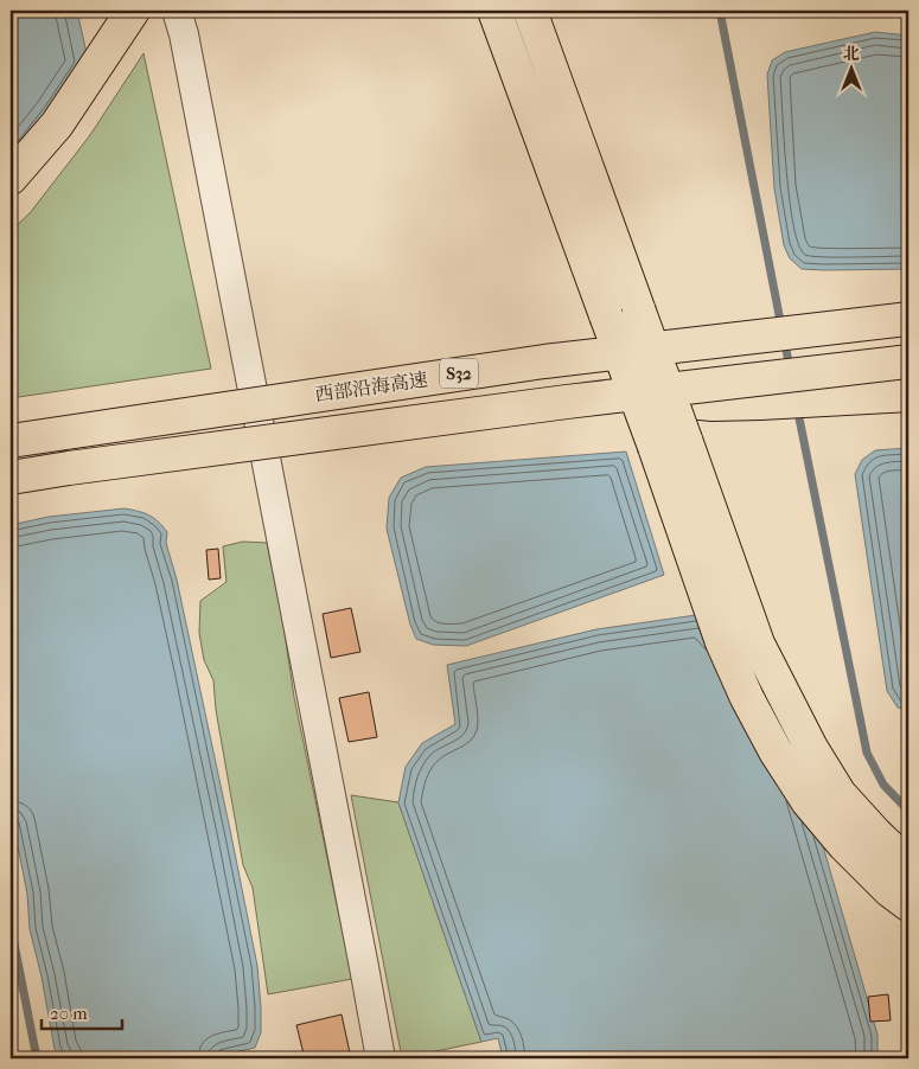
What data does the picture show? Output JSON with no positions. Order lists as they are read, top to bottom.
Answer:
{
  "streets": {
    "highway": ["S32", "西部沿海高速"]
  },
  "scale_bar": "20 m",
  "north": "top"
}
